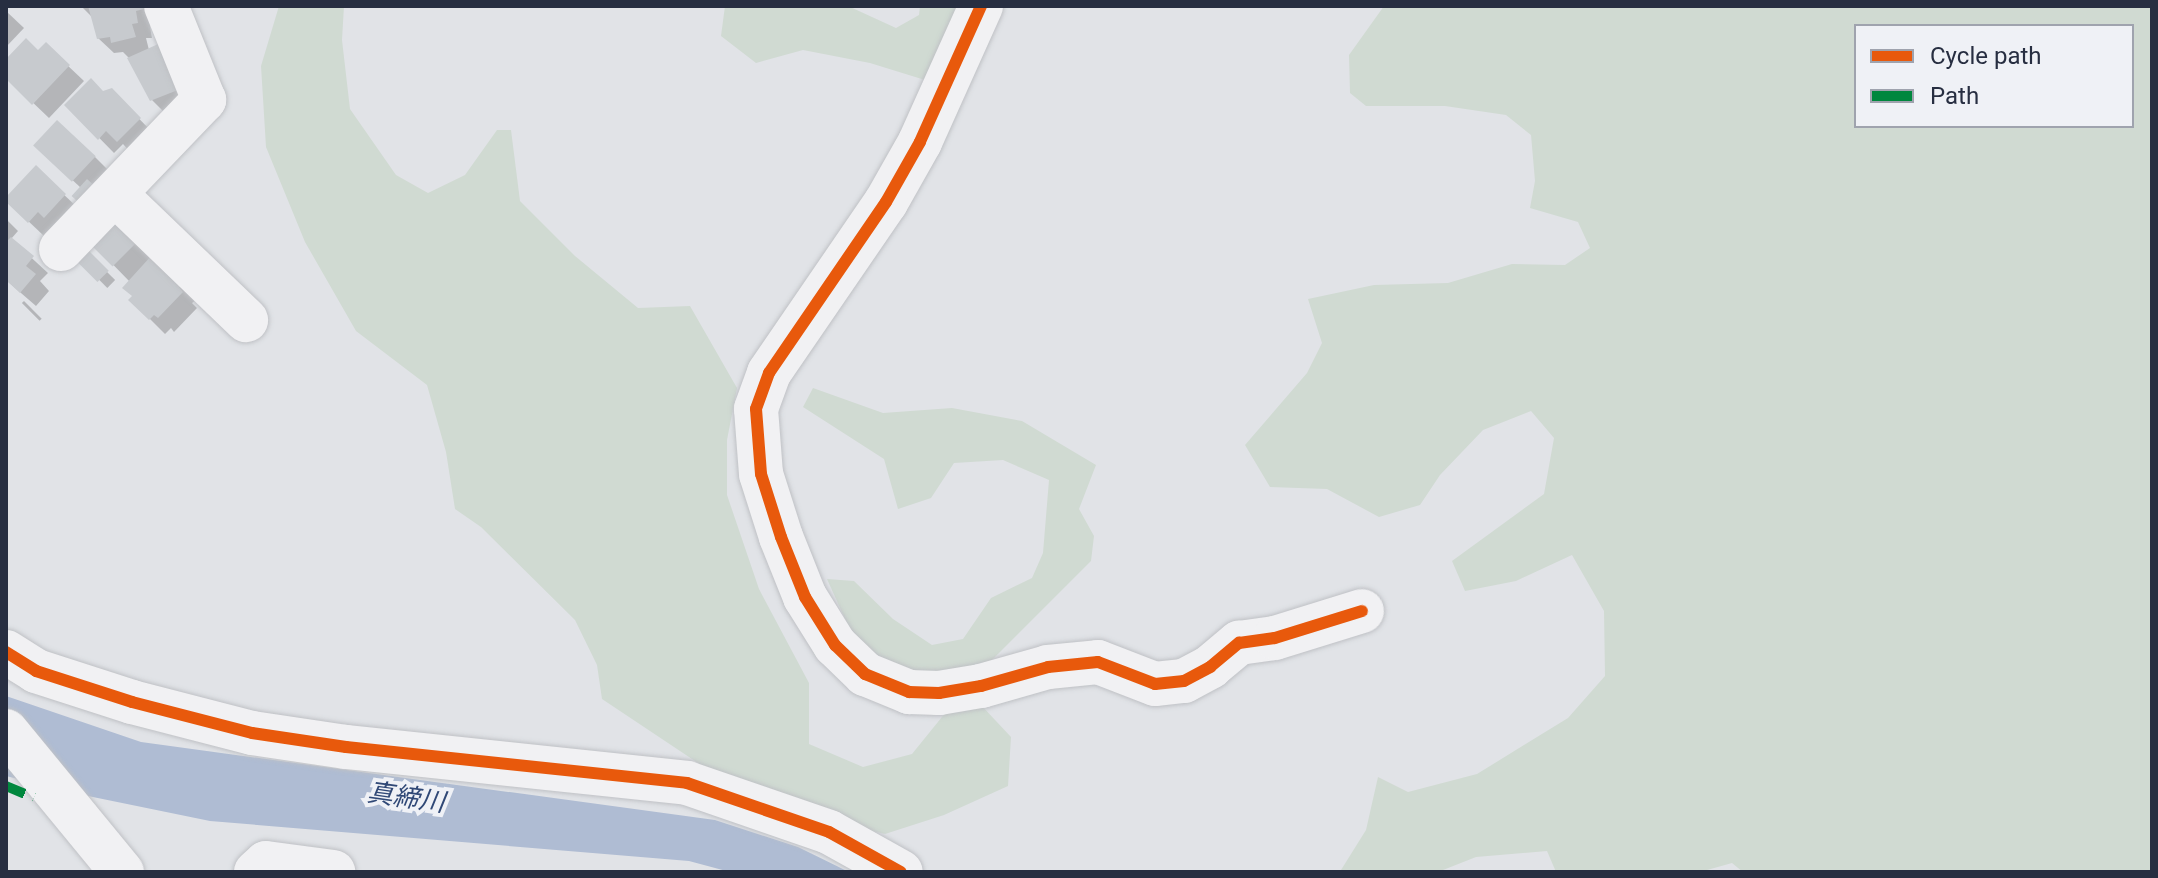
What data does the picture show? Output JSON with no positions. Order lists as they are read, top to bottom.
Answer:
{
  "water": ["真締川"],
  "legend": ["Cycle path", "Path"]
}
